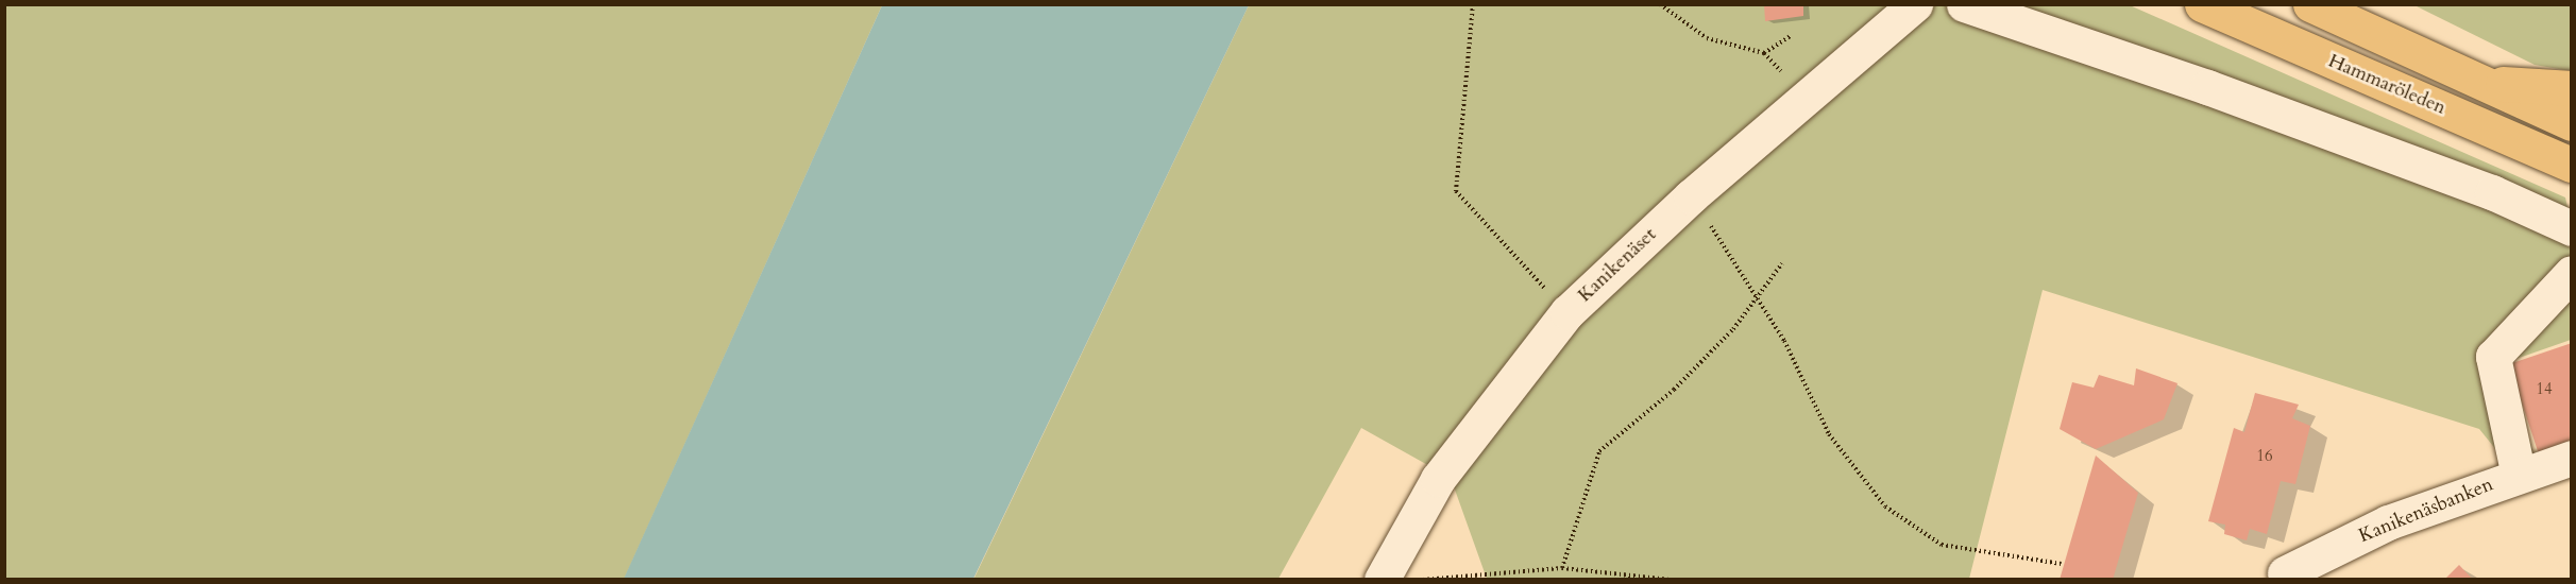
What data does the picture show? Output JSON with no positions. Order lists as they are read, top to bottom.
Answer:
{
  "streets": {
    "main road": ["Hammaröleden"],
    "street": ["Kanikenäset", "Kanikenäsbanken"]
  },
  "house_numbers": ["14", "16"]
}
